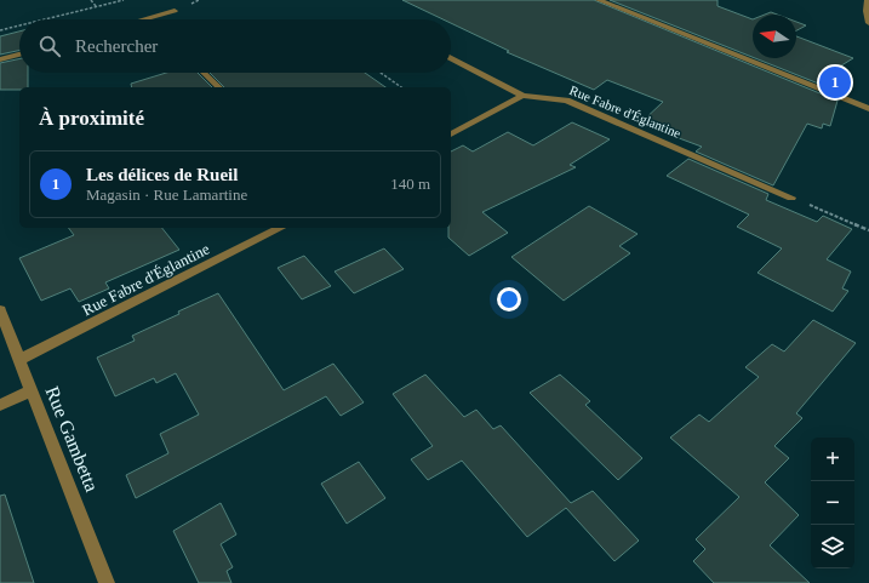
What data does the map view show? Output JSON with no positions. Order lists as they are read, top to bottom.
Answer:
{
  "streets": {
    "street": ["Rue Fabre d'Églantine", "Rue Gambetta"]
  },
  "crossings": [
    ["Rue Fabre d'Églantine", "Rue Gambetta"]
  ],
  "north": "left",
  "page": {
    "search": "Rechercher",
    "pins": "1",
    "heading": "À proximité",
    "list": [
      {
        "mark": "1",
        "name": "Les délices de Rueil",
        "note": "Magasin · Rue Lamartine",
        "value": "140 m"
      }
    ],
    "map_buttons": ["+", "−"]
  }
}
